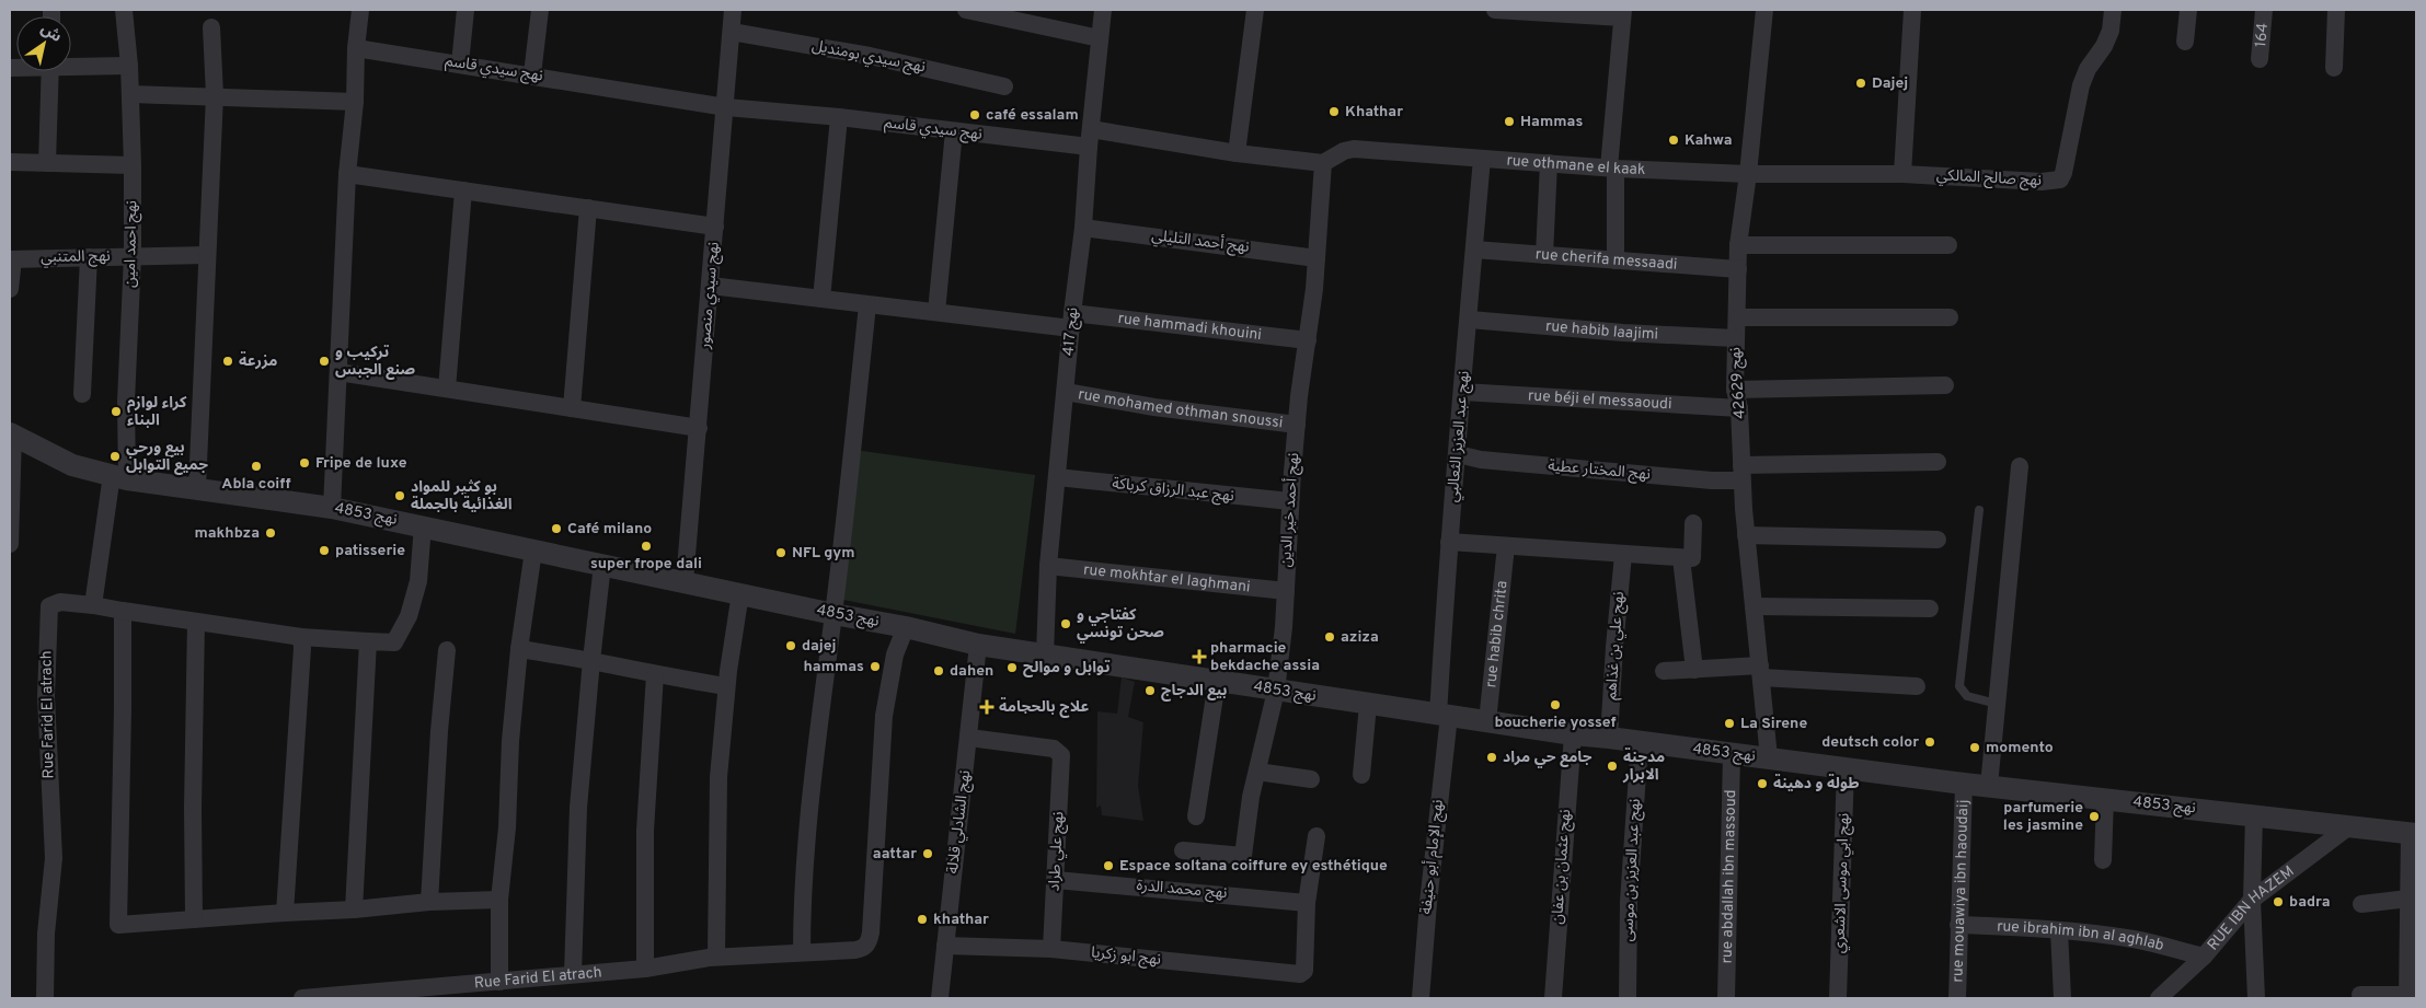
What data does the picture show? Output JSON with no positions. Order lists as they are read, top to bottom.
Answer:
{
  "streets": {
    "street": [
      "164",
      "نهج سيدي بومنديل",
      "نهج سيدي قاسم",
      "rue othmane el kaak",
      "نهج صالح المالكي",
      "نهج أحمد التليلي",
      "نهج احمد امين",
      "نهج المتنبي",
      "rue cherifa messaadi",
      "نهج سيدي منصور",
      "rue hammadi khouini",
      "rue habib laajimi",
      "نهج 417",
      "نهج 42629",
      "rue béji el messaoudi",
      "rue mohamed othman snoussi",
      "نهج عبد العزيز الثعالبي",
      "نهج المختار عطية",
      "نهج عبد الرزاق كرباكة",
      "نهج أحمد خير الدين",
      "نهج 4853",
      "rue mokhtar el laghmani",
      "rue habib chrita",
      "نهج علي بن غذاهم",
      "Rue Farid El atrach",
      "نهج الشادلي قلالة",
      "نهج علي طراد",
      "نهج الإمام أبو حنيفة",
      "نهج عثمان بن عفان",
      "نهج عبد العزيز بن موسى",
      "rue abdallah ibn massoud",
      "نهج ابي موسى الاشعري",
      "نهج محمد الدرة",
      "rue mouawiya ibn haoudaij",
      "RUE IBN HAZEM",
      "rue ibrahim ibn al aghlab",
      "نهج ابو زكريا"
    ]
  },
  "crossings": [
    ["نهج سيدي بومنديل", "نهج سيدي منصور"],
    ["نهج سيدي قاسم", "نهج سيدي منصور"],
    ["نهج سيدي قاسم", "نهج 417"],
    ["rue othmane el kaak", "نهج صالح المالكي"],
    ["rue othmane el kaak", "نهج 42629"],
    ["rue othmane el kaak", "نهج عبد العزيز الثعالبي"],
    ["rue othmane el kaak", "نهج أحمد خير الدين"],
    ["نهج أحمد التليلي", "نهج 417"],
    ["نهج أحمد التليلي", "نهج أحمد خير الدين"],
    ["نهج احمد امين", "نهج المتنبي"],
    ["نهج احمد امين", "نهج 4853"],
    ["rue cherifa messaadi", "نهج 42629"],
    ["rue cherifa messaadi", "نهج عبد العزيز الثعالبي"],
    ["نهج سيدي منصور", "rue hammadi khouini"],
    ["نهج سيدي منصور", "نهج 4853"],
    ["rue hammadi khouini", "نهج 417"],
    ["rue hammadi khouini", "نهج أحمد خير الدين"],
    ["rue habib laajimi", "نهج 42629"],
    ["rue habib laajimi", "نهج عبد العزيز الثعالبي"],
    ["نهج 417", "rue mohamed othman snoussi"],
    ["نهج 417", "نهج عبد الرزاق كرباكة"],
    ["نهج 417", "نهج 4853"],
    ["نهج 417", "rue mokhtar el laghmani"],
    ["نهج 42629", "rue béji el messaoudi"],
    ["نهج 42629", "نهج المختار عطية"],
    ["نهج 42629", "نهج 4853"],
    ["rue béji el messaoudi", "نهج عبد العزيز الثعالبي"],
    ["rue mohamed othman snoussi", "نهج أحمد خير الدين"],
    ["نهج عبد العزيز الثعالبي", "نهج المختار عطية"],
    ["نهج عبد العزيز الثعالبي", "نهج 4853"],
    ["نهج عبد العزيز الثعالبي", "نهج الإمام أبو حنيفة"],
    ["نهج عبد الرزاق كرباكة", "نهج أحمد خير الدين"],
    ["نهج أحمد خير الدين", "نهج 4853"],
    ["نهج أحمد خير الدين", "rue mokhtar el laghmani"],
    ["نهج 4853", "rue habib chrita"],
    ["نهج 4853", "نهج علي بن غذاهم"],
    ["نهج 4853", "Rue Farid El atrach"],
    ["نهج 4853", "نهج الشادلي قلالة"],
    ["نهج 4853", "نهج الإمام أبو حنيفة"],
    ["نهج 4853", "نهج عثمان بن عفان"],
    ["نهج 4853", "نهج عبد العزيز بن موسى"],
    ["نهج 4853", "rue abdallah ibn massoud"],
    ["نهج 4853", "نهج ابي موسى الاشعري"],
    ["نهج 4853", "rue mouawiya ibn haoudaij"],
    ["نهج 4853", "RUE IBN HAZEM"],
    ["نهج الشادلي قلالة", "نهج علي طراد"],
    ["نهج الشادلي قلالة", "نهج ابو زكريا"],
    ["نهج علي طراد", "نهج محمد الدرة"],
    ["نهج علي طراد", "نهج ابو زكريا"],
    ["نهج محمد الدرة", "نهج ابو زكريا"],
    ["rue mouawiya ibn haoudaij", "rue ibrahim ibn al aghlab"],
    ["RUE IBN HAZEM", "rue ibrahim ibn al aghlab"]
  ],
  "places": {
    "other": [
      "Dajej",
      "Khathar",
      "café essalam",
      "Hammas",
      "Kahwa",
      "مزرعة",
      "تركيب و صنع الجبس",
      "كراء لوازم البناء",
      "بيع ورحي جميع التوابل",
      "Fripe de luxe",
      "Abla coiff",
      "بو كثير للمواد الغذائية بالجملة",
      "Café milano",
      "makhbza",
      "super frope dali",
      "patisserie",
      "NFL gym",
      "كفتاجي و صحن تونسي",
      "aziza",
      "dajej",
      "hammas",
      "توابل و موالح",
      "dahen",
      "بيع الدجاج",
      "boucherie yossef",
      "La Sirene",
      "deutsch color",
      "momento",
      "جامع حي مراد",
      "مدجنة الابرار",
      "طولة و دهينة",
      "parfumerie les jasmine",
      "aattar",
      "Espace soltana coiffure ey esthétique",
      "badra",
      "khathar"
    ],
    "health": ["pharmacie bekdache assia", "علاج بالحجامة"]
  },
  "north": "top right"
}
